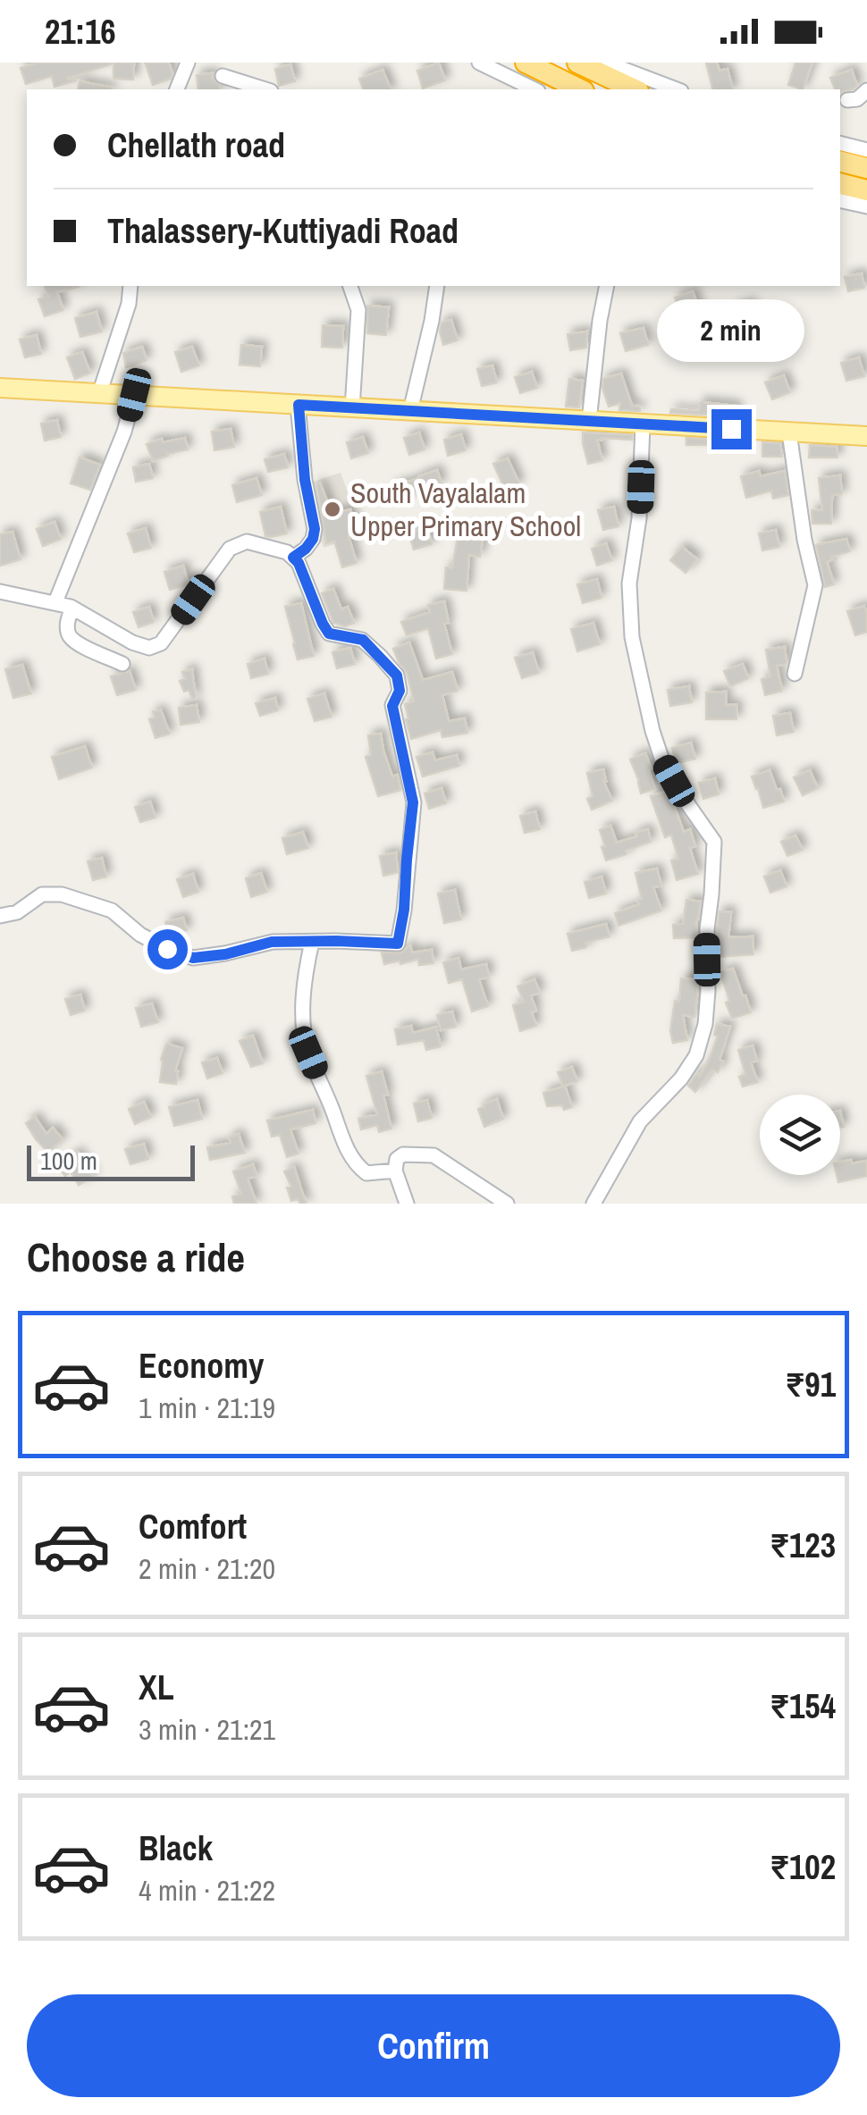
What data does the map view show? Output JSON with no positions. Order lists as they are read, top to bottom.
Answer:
{
  "places": ["South Vayalalam Upper Primary School"],
  "scale_bar": "100 m",
  "page": {
    "status": "21:16",
    "banner": ["Chellath road", "Thalassery-Kuttiyadi Road"],
    "bubble": "2 min",
    "scale": "100 m",
    "heading": "Choose a ride",
    "list": [
      {
        "name": "Economy",
        "note": "1 min · 21:19",
        "value": "₹91"
      },
      {
        "name": "Comfort",
        "note": "2 min · 21:20",
        "value": "₹123"
      },
      {
        "name": "XL",
        "note": "3 min · 21:21",
        "value": "₹154"
      },
      {
        "name": "Black",
        "note": "4 min · 21:22",
        "value": "₹102"
      }
    ],
    "buttons": "Confirm"
  }
}
